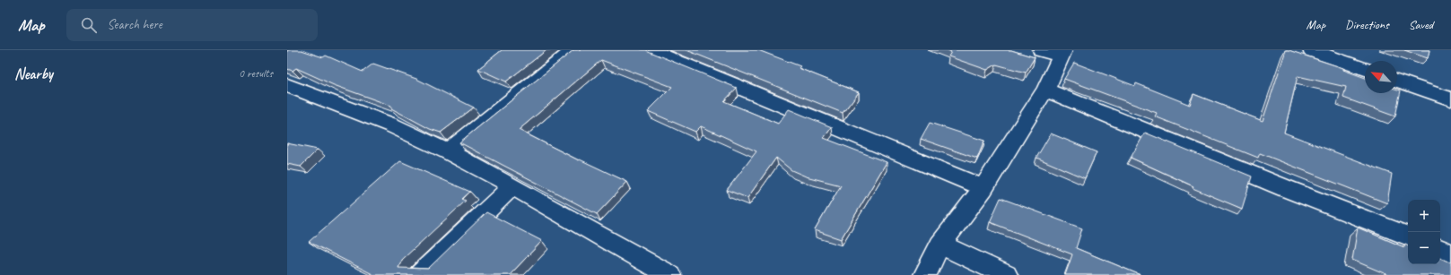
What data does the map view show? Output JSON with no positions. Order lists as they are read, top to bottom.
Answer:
{
  "north": "top left",
  "page": {
    "header": "Map",
    "search": "Search here",
    "nav": ["Map", "Directions", "Saved"],
    "heading": ["Nearby", "0 results"],
    "map_buttons": ["+", "−"]
  }
}
